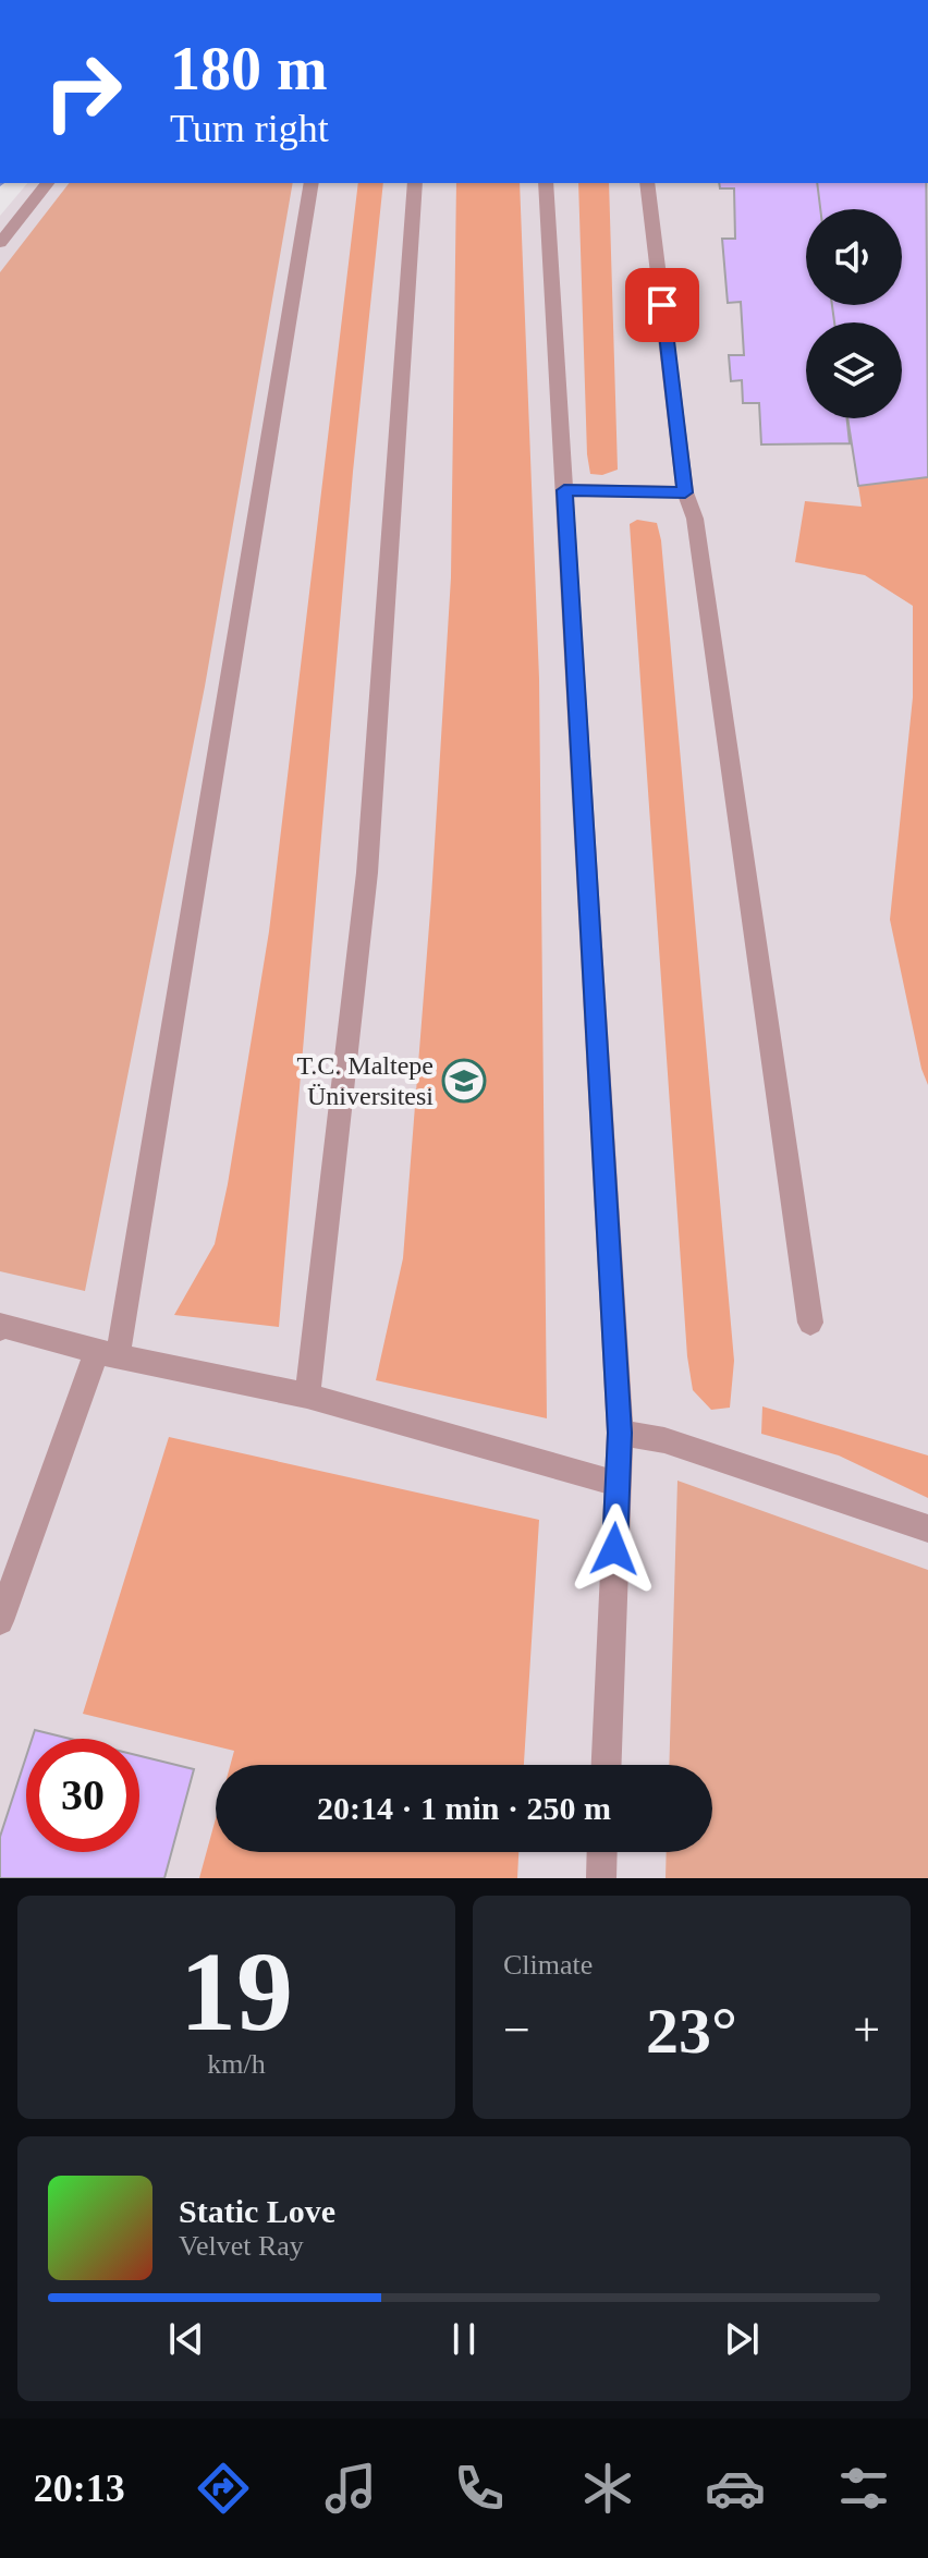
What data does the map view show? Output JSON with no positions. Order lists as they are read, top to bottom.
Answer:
{
  "places": {
    "school or university": ["T.C. Maltepe Üniversitesi"]
  },
  "page": {
    "turn": ["180 m", "Turn right"],
    "limit": "30",
    "trip": "20:14 · 1 min · 250 m",
    "tile": [
      ["19", "km/h"],
      "Climate"
    ],
    "heat": ["−", "23°", "+"],
    "song": ["Static Love", "Velvet Ray"],
    "tabs": "20:13"
  }
}
